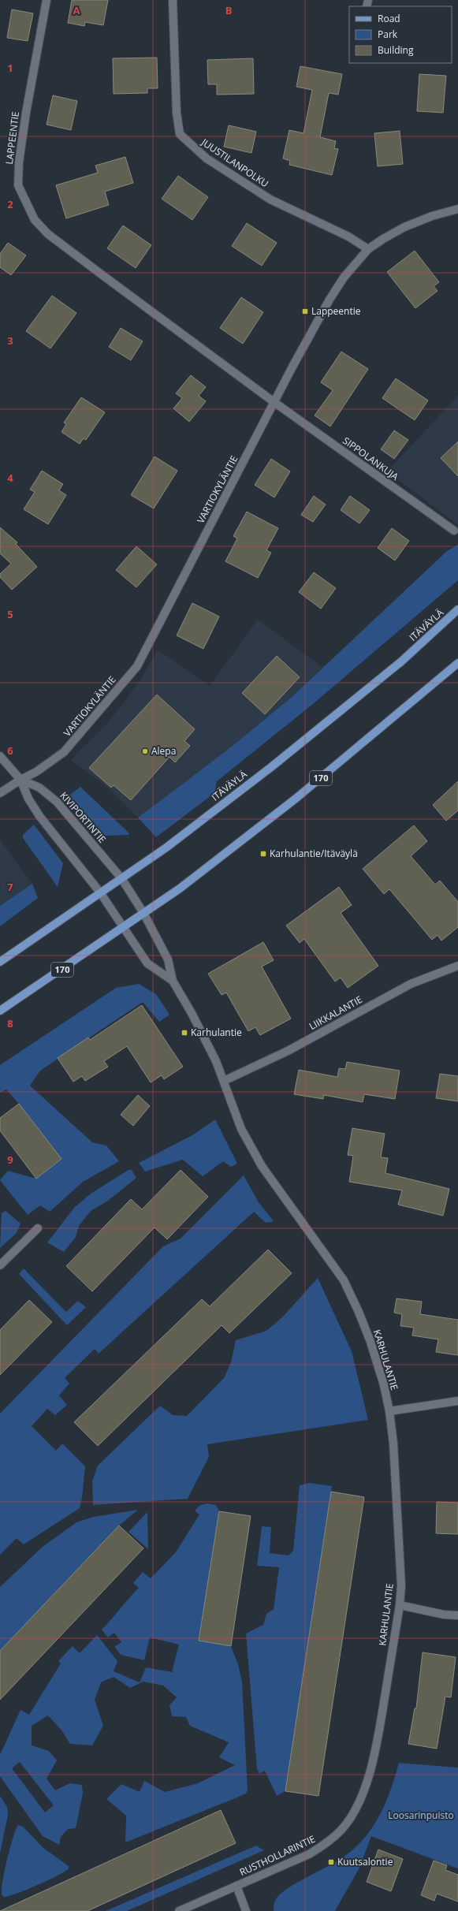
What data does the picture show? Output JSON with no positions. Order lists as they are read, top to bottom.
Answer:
{
  "streets": {
    "main road": ["ITÄVÄYLÄ", "170"],
    "street": [
      "LAPPEENTIE",
      "JUUSTILANPOLKU",
      "SIPPOLANKUJA",
      "VARTIOKYLÄNTIE",
      "KIVIPORTINTIE",
      "LIIKKALANTIE",
      "KARHULANTIE",
      "RUSTHOLLARINTIE"
    ]
  },
  "crossings": [
    ["LAPPEENTIE", "SIPPOLANKUJA"],
    ["LAPPEENTIE", "VARTIOKYLÄNTIE"],
    ["JUUSTILANPOLKU", "VARTIOKYLÄNTIE"],
    ["SIPPOLANKUJA", "VARTIOKYLÄNTIE"],
    ["VARTIOKYLÄNTIE", "KIVIPORTINTIE"],
    ["ITÄVÄYLÄ", "KIVIPORTINTIE"],
    ["ITÄVÄYLÄ", "KARHULANTIE"],
    ["170", "KARHULANTIE"],
    ["KIVIPORTINTIE", "KARHULANTIE"],
    ["LIIKKALANTIE", "KARHULANTIE"],
    ["KARHULANTIE", "RUSTHOLLARINTIE"]
  ],
  "parks": ["Loosarinpuisto"],
  "places": {
    "transit": [
      "Lappeentie",
      "Karhulantie/Itäväylä",
      "Karhulantie",
      "Kuutsalontie"
    ],
    "other": ["Alepa"]
  },
  "legend": ["Road", "Park", "Building"],
  "grid": {
    "columns": ["A", "B"],
    "rows": [
      "1",
      "2",
      "3",
      "4",
      "5",
      "6",
      "7",
      "8",
      "9"
    ]
  }
}
